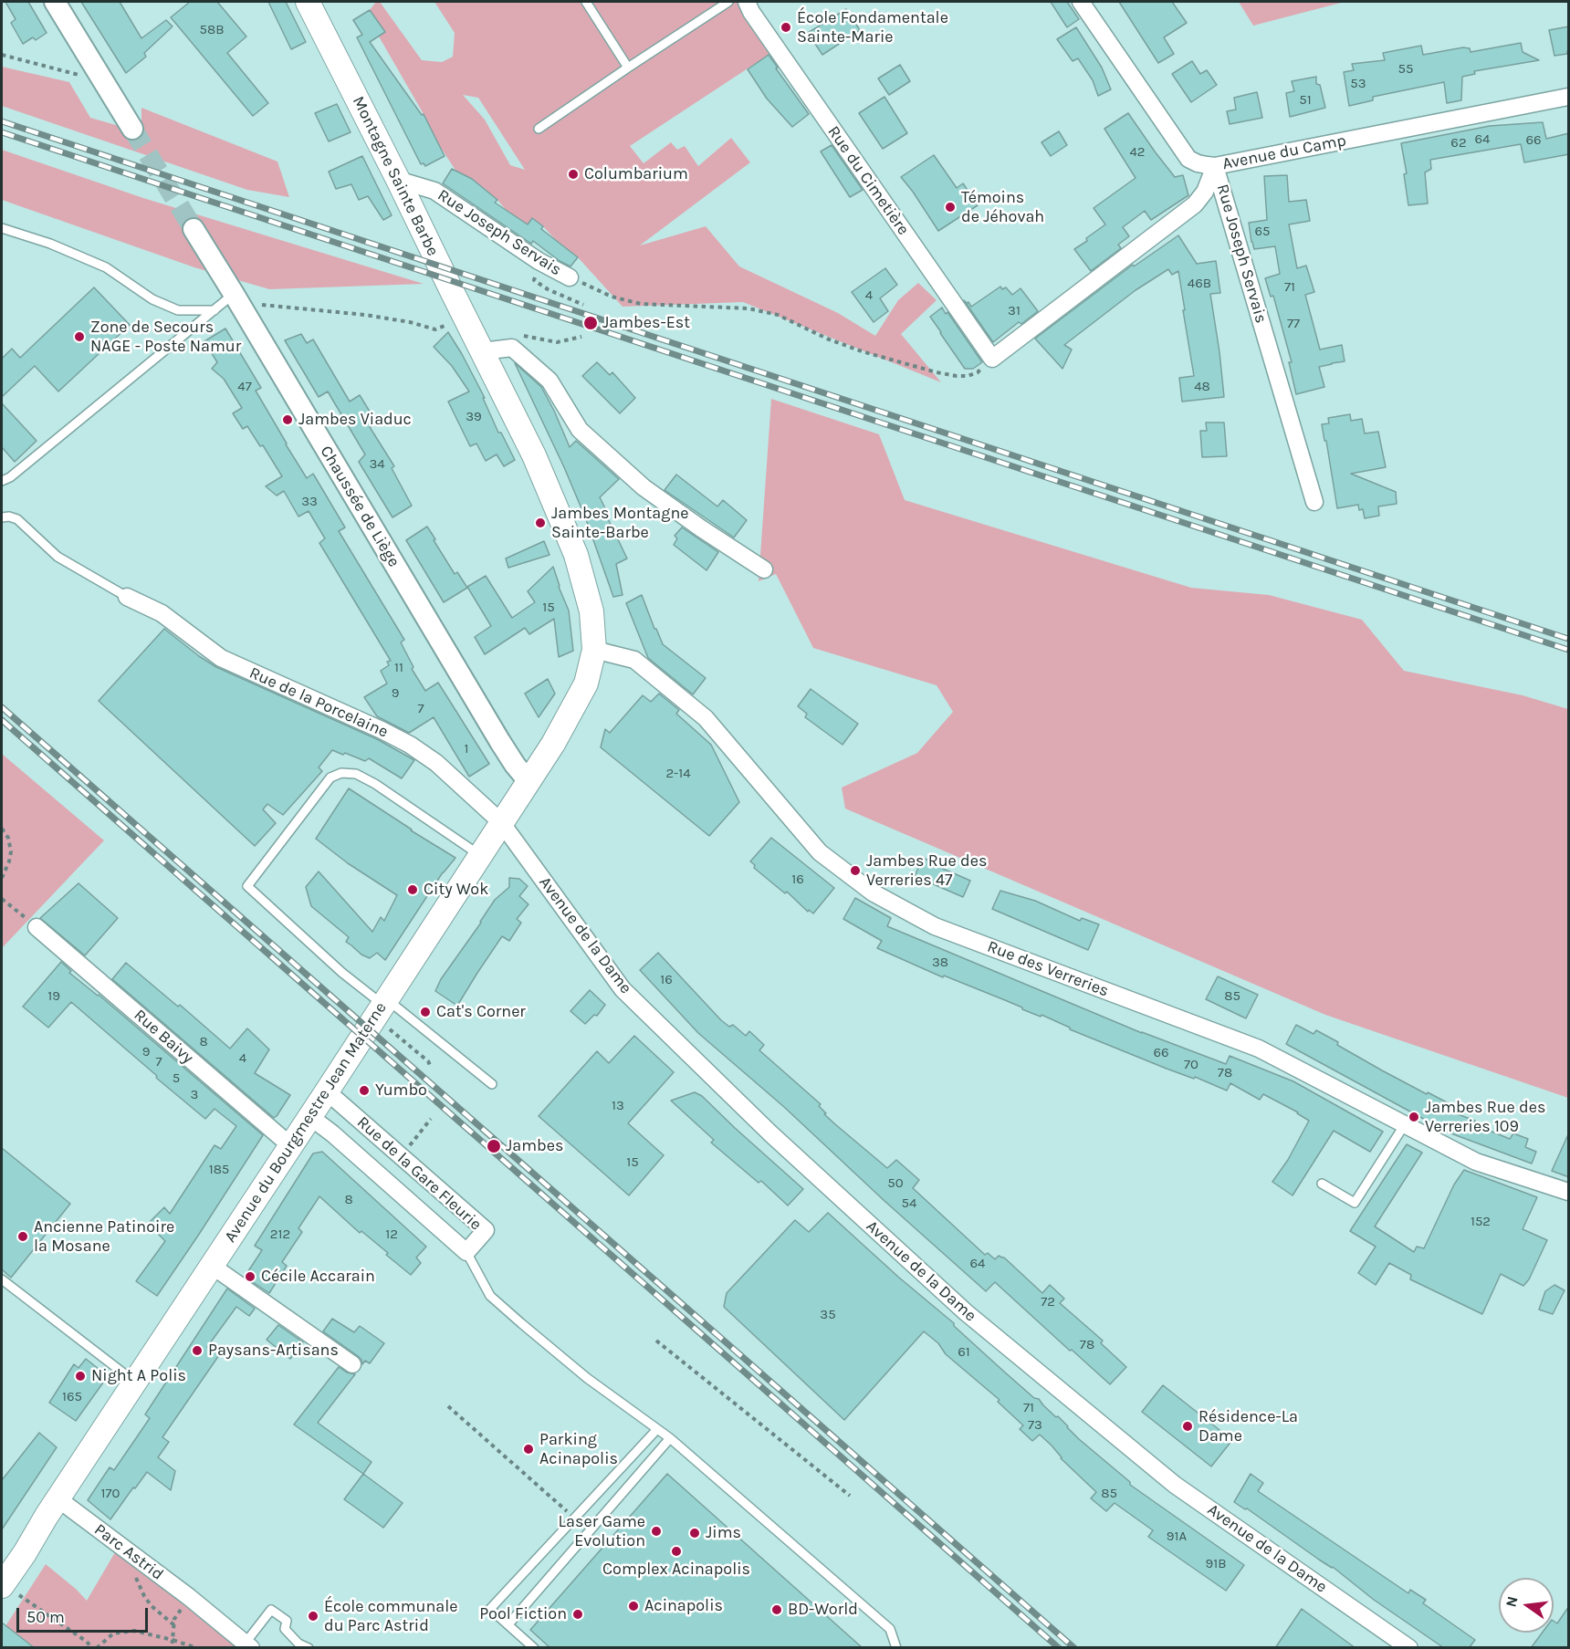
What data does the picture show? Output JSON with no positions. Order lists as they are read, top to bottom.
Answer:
{
  "streets": {
    "main road": ["Montagne Sainte Barbe", "Avenue du Bourgmestre Jean Materne"],
    "street": [
      "Avenue du Camp",
      "Rue du Cimetière",
      "Rue Joseph Servais",
      "Chaussée de Liège",
      "Rue de la Porcelaine",
      "Avenue de la Dame",
      "Rue des Verreries",
      "Rue Baivy",
      "Rue de la Gare Fleurie",
      "Parc Astrid"
    ]
  },
  "crossings": [
    ["Avenue du Camp", "Rue Joseph Servais"],
    ["Montagne Sainte Barbe", "Rue Joseph Servais"],
    ["Montagne Sainte Barbe", "Rue des Verreries"],
    ["Montagne Sainte Barbe", "Avenue du Bourgmestre Jean Materne"],
    ["Rue du Cimetière", "Rue Joseph Servais"],
    ["Chaussée de Liège", "Avenue du Bourgmestre Jean Materne"],
    ["Rue de la Porcelaine", "Avenue de la Dame"],
    ["Rue de la Porcelaine", "Avenue du Bourgmestre Jean Materne"],
    ["Avenue de la Dame", "Avenue du Bourgmestre Jean Materne"],
    ["Rue des Verreries", "Avenue du Bourgmestre Jean Materne"],
    ["Rue Baivy", "Avenue du Bourgmestre Jean Materne"],
    ["Avenue du Bourgmestre Jean Materne", "Rue de la Gare Fleurie"],
    ["Avenue du Bourgmestre Jean Materne", "Parc Astrid"]
  ],
  "places": [
    "École Fondamentale Sainte-Marie",
    "Columbarium",
    "Témoins de Jéhovah",
    "Jambes-Est",
    "Zone de Secours NAGE - Poste Namur",
    "Jambes Viaduc",
    "Jambes Montagne Sainte-Barbe",
    "Jambes Rue des Verreries 47",
    "City Wok",
    "Cat's Corner",
    "Yumbo",
    "Jambes Rue des Verreries 109",
    "Jambes",
    "Ancienne Patinoire la Mosane",
    "Cécile Accarain",
    "Paysans-Artisans",
    "Night A Polis",
    "Résidence-La Dame",
    "Parking Acinapolis",
    "Laser Game Evolution",
    "Jims",
    "Complex Acinapolis",
    "Acinapolis",
    "BD-World",
    "Pool Fiction",
    "École communale du Parc Astrid"
  ],
  "house_numbers": [
    "58B",
    "55",
    "53",
    "51",
    "64",
    "66",
    "62",
    "42",
    "65",
    "46B",
    "71",
    "4",
    "31",
    "77",
    "47",
    "48",
    "39",
    "34",
    "33",
    "15",
    "11",
    "9",
    "7",
    "1",
    "2-14",
    "16",
    "38",
    "16",
    "19",
    "85",
    "8",
    "9",
    "66",
    "4",
    "7",
    "70",
    "78",
    "5",
    "3",
    "13",
    "15",
    "185",
    "50",
    "8",
    "54",
    "152",
    "212",
    "12",
    "64",
    "72",
    "35",
    "78",
    "61",
    "165",
    "71",
    "73",
    "170",
    "85",
    "91A",
    "91B"
  ],
  "scale_bar": "50 m",
  "north": "left"
}
